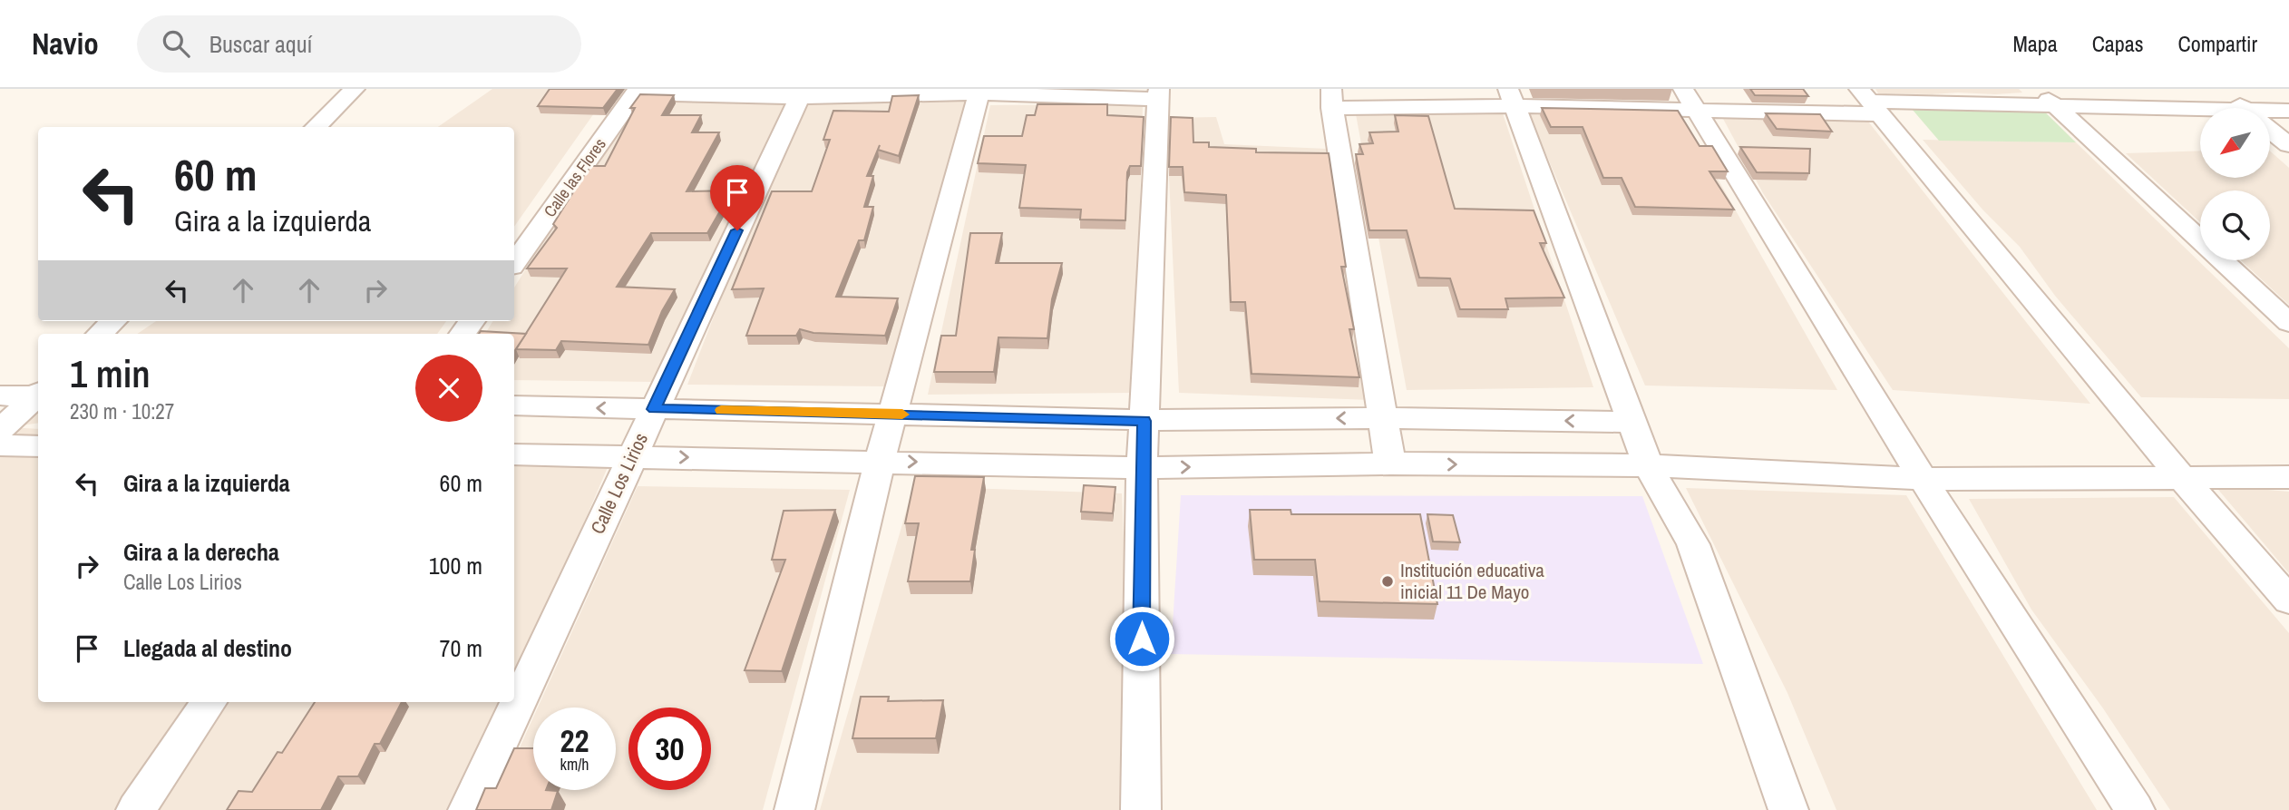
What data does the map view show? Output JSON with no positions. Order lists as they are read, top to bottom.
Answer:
{
  "streets": {
    "street": ["Calle las Flores", "Calle Los Lirios"]
  },
  "places": ["Institución educativa inicial 11 De Mayo"],
  "north": "bottom left",
  "page": {
    "header": "Navio",
    "search": "Buscar aquí",
    "nav": ["Mapa", "Capas", "Compartir"],
    "turn": ["60 m", "Gira a la izquierda"],
    "heading": ["1 min", "230 m · 10:27"],
    "list": [
      {
        "name": "Gira a la izquierda",
        "value": "60 m"
      },
      {
        "name": "Gira a la derecha",
        "note": "Calle Los Lirios",
        "value": "100 m"
      },
      {
        "name": "Llegada al destino",
        "value": "70 m"
      }
    ],
    "speed": "22 km/h",
    "limit": "30"
  }
}
